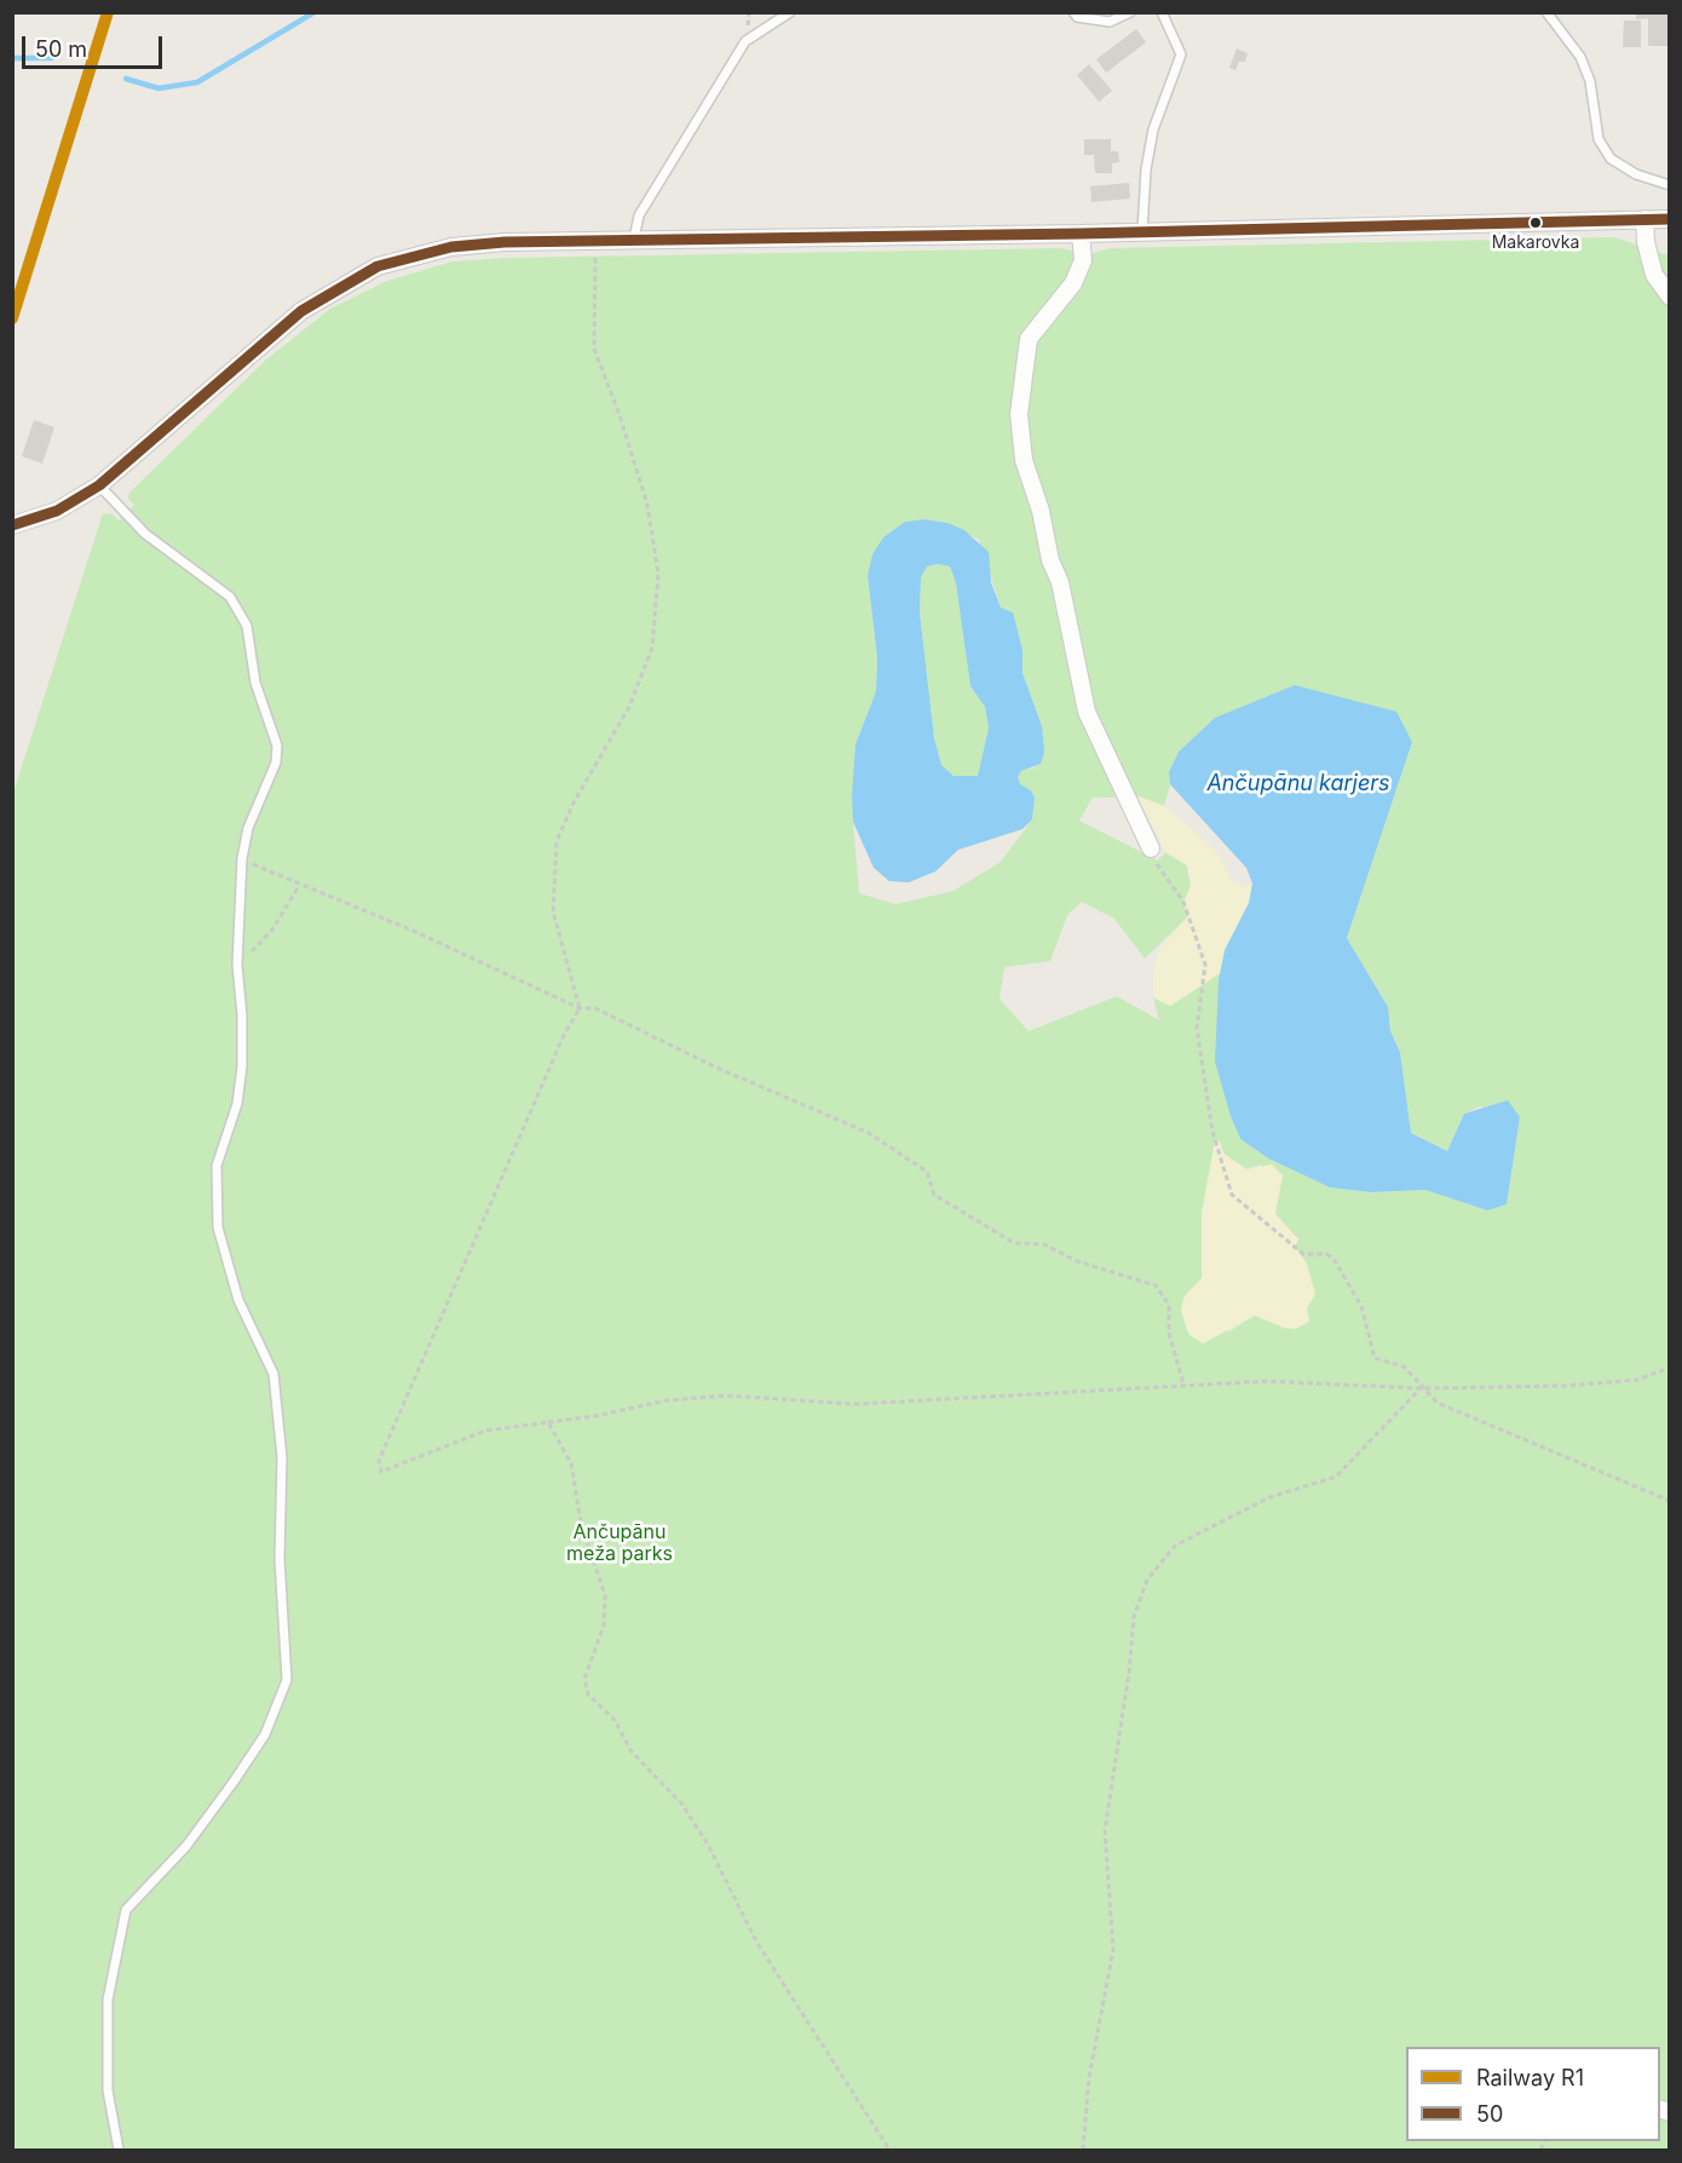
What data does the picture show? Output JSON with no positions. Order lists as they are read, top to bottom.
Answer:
{
  "water": ["Ančupānu karjers"],
  "parks": ["Ančupānu meža parks"],
  "places": ["Makarovka"],
  "lines": ["rail line R1", "transit line 50"],
  "legend": ["Railway R1", "50"],
  "scale_bar": "50 m"
}
